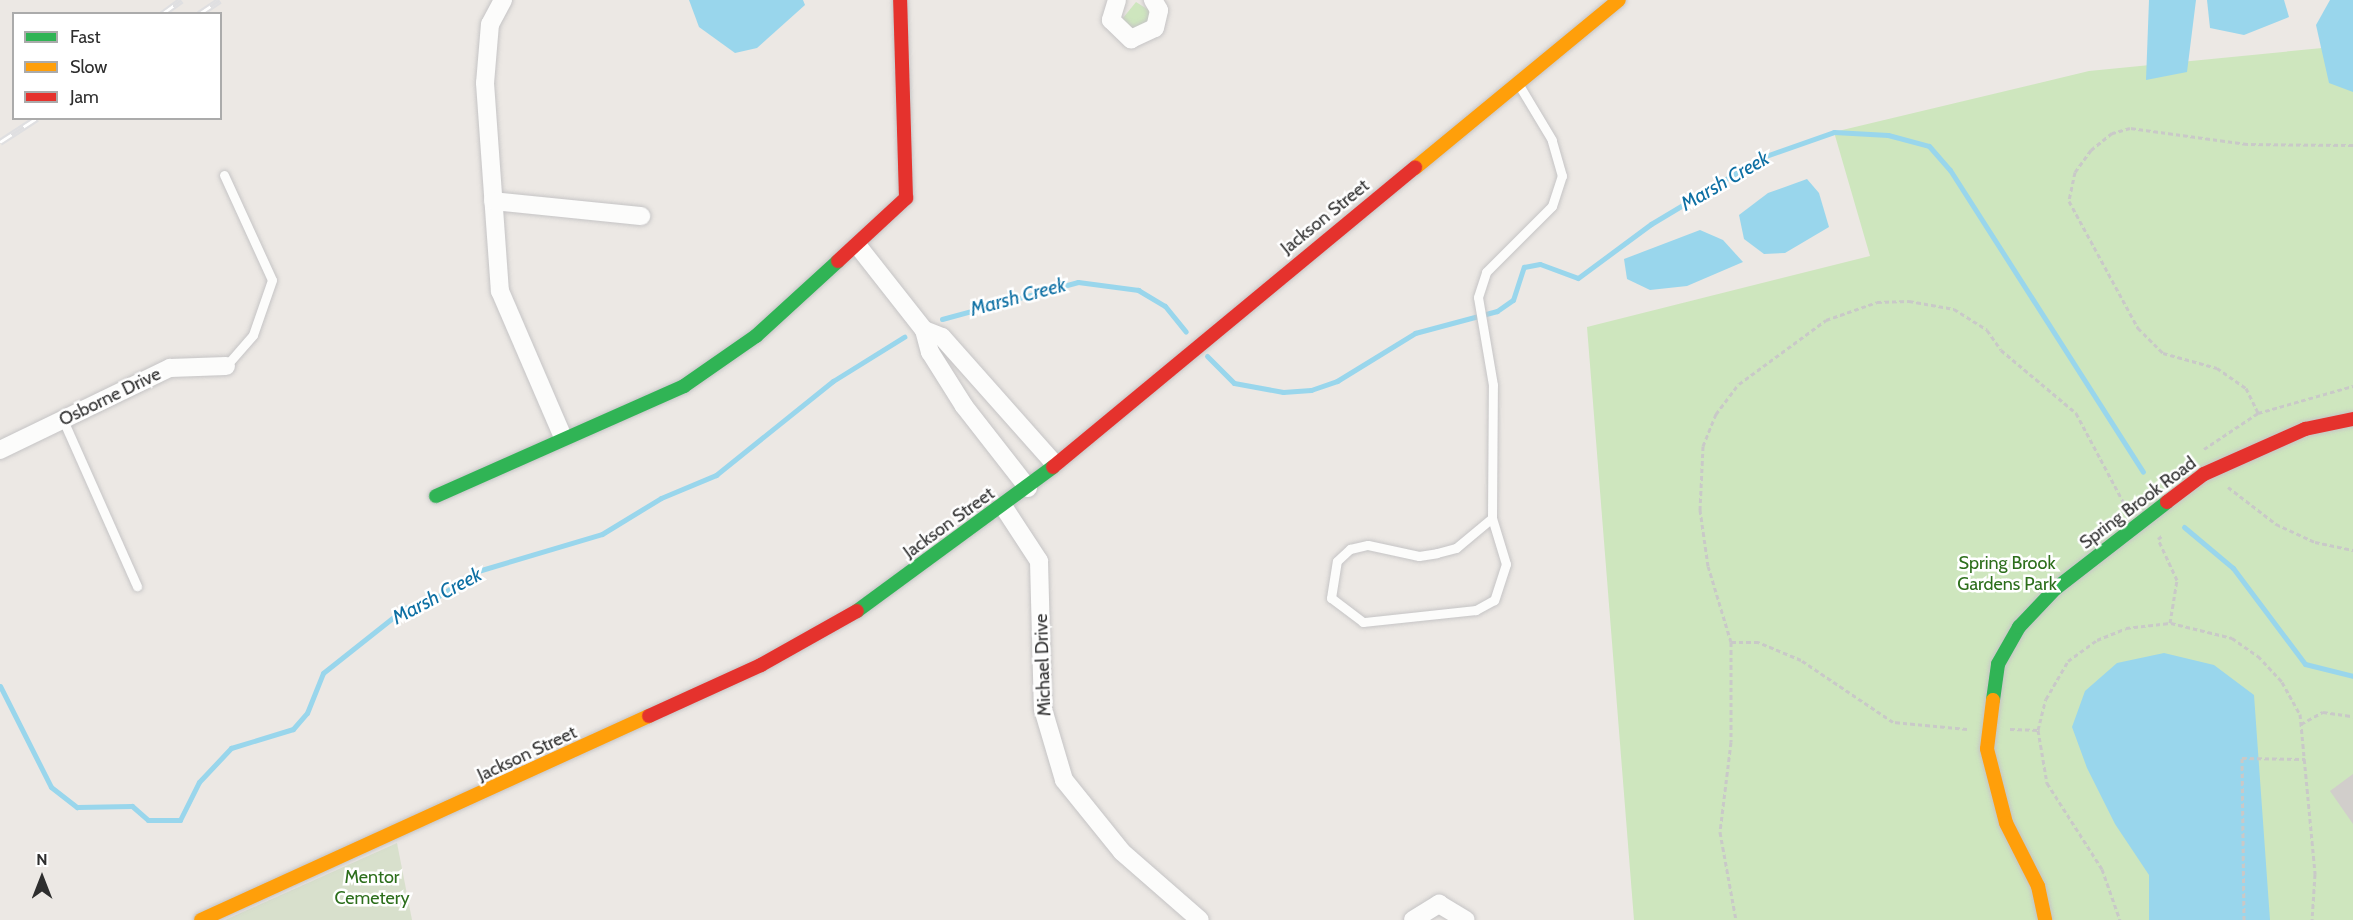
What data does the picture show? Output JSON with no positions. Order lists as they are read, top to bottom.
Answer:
{
  "streets": {
    "street": [
      "Jackson Street",
      "Osborne Drive",
      "Spring Brook Road",
      "Michael Drive"
    ]
  },
  "crossings": [
    ["Jackson Street", "Michael Drive"]
  ],
  "water": ["Marsh Creek"],
  "parks": ["Spring Brook Gardens Park", "Mentor Cemetery"],
  "legend": ["Fast", "Slow", "Jam"],
  "north": "top"
}
